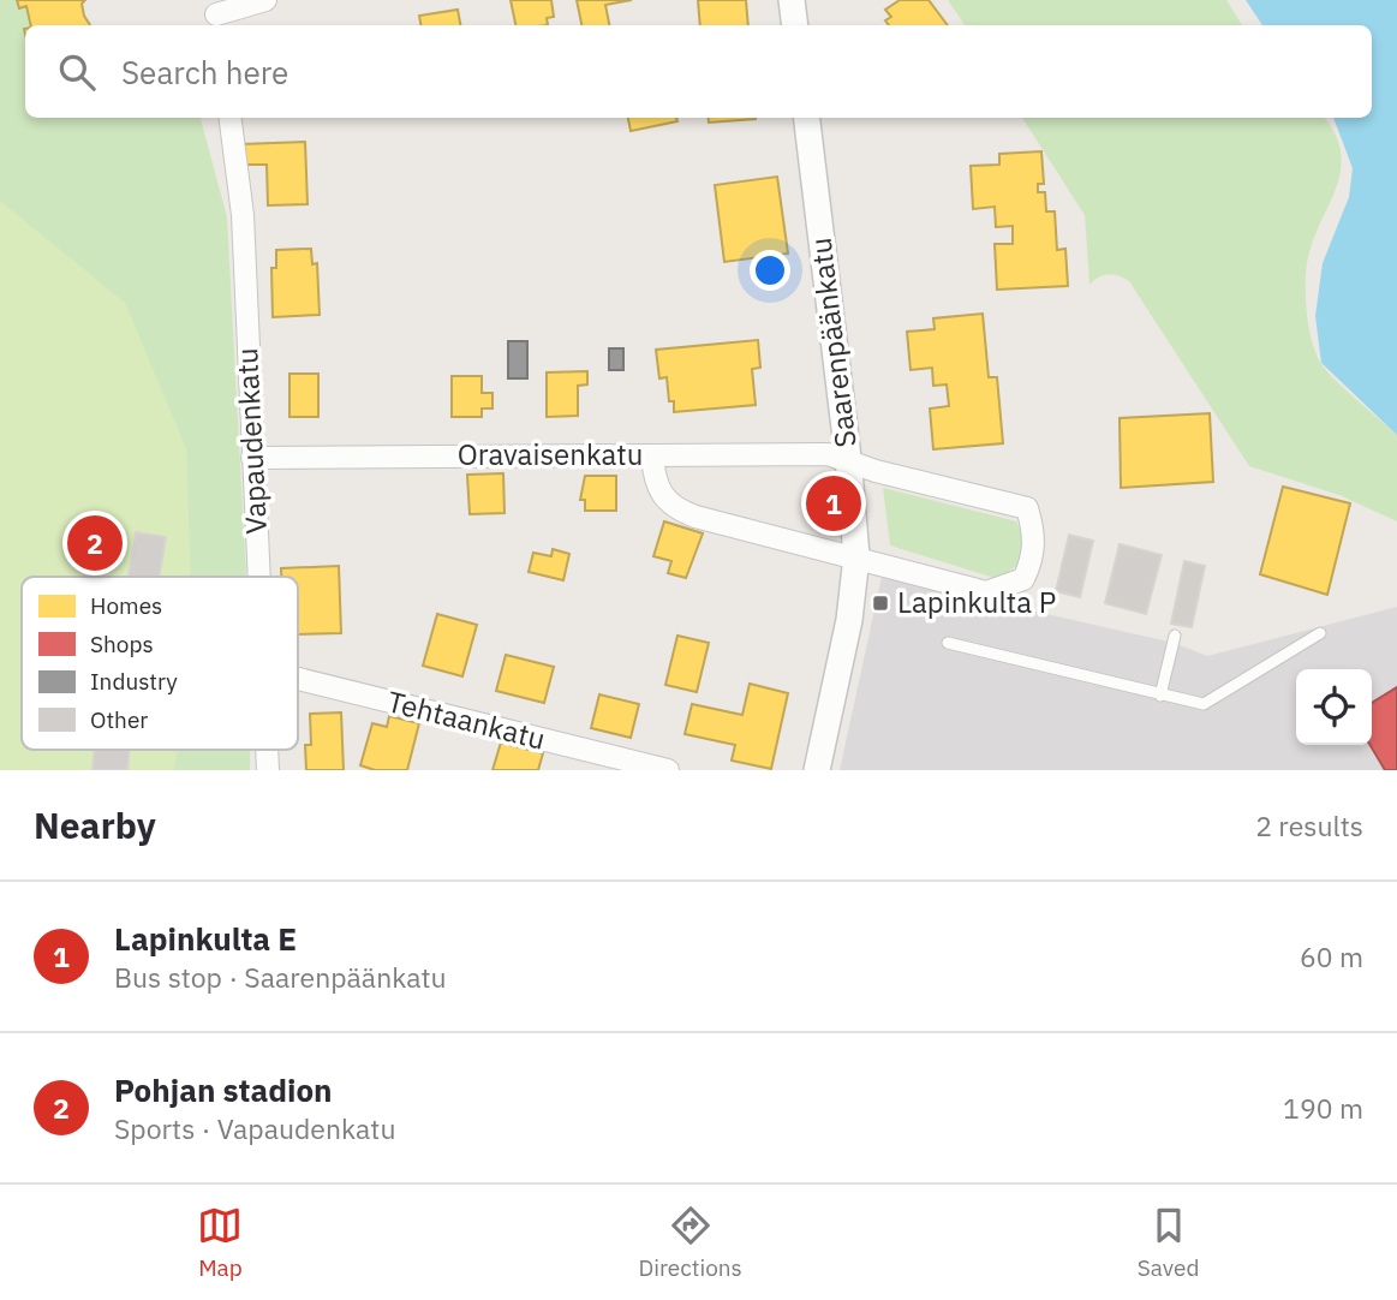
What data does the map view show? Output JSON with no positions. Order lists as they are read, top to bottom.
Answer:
{
  "streets": {
    "street": [
      "Saarenpäänkatu",
      "Vapaudenkatu",
      "Oravaisenkatu",
      "Tehtaankatu"
    ]
  },
  "crossings": [
    ["Saarenpäänkatu", "Oravaisenkatu"],
    ["Vapaudenkatu", "Oravaisenkatu"]
  ],
  "places": {
    "transit": ["Lapinkulta P"]
  },
  "legend": [
    "Homes",
    "Shops",
    "Industry",
    "Other"
  ],
  "page": {
    "search": "Search here",
    "pins": ["1", "2"],
    "heading": ["Nearby", "2 results"],
    "list": [
      {
        "mark": "1",
        "name": "Lapinkulta E",
        "note": "Bus stop · Saarenpäänkatu",
        "value": "60 m"
      },
      {
        "mark": "2",
        "name": "Pohjan stadion",
        "note": "Sports · Vapaudenkatu",
        "value": "190 m"
      }
    ],
    "nav": ["Map", "Directions", "Saved"]
  }
}
